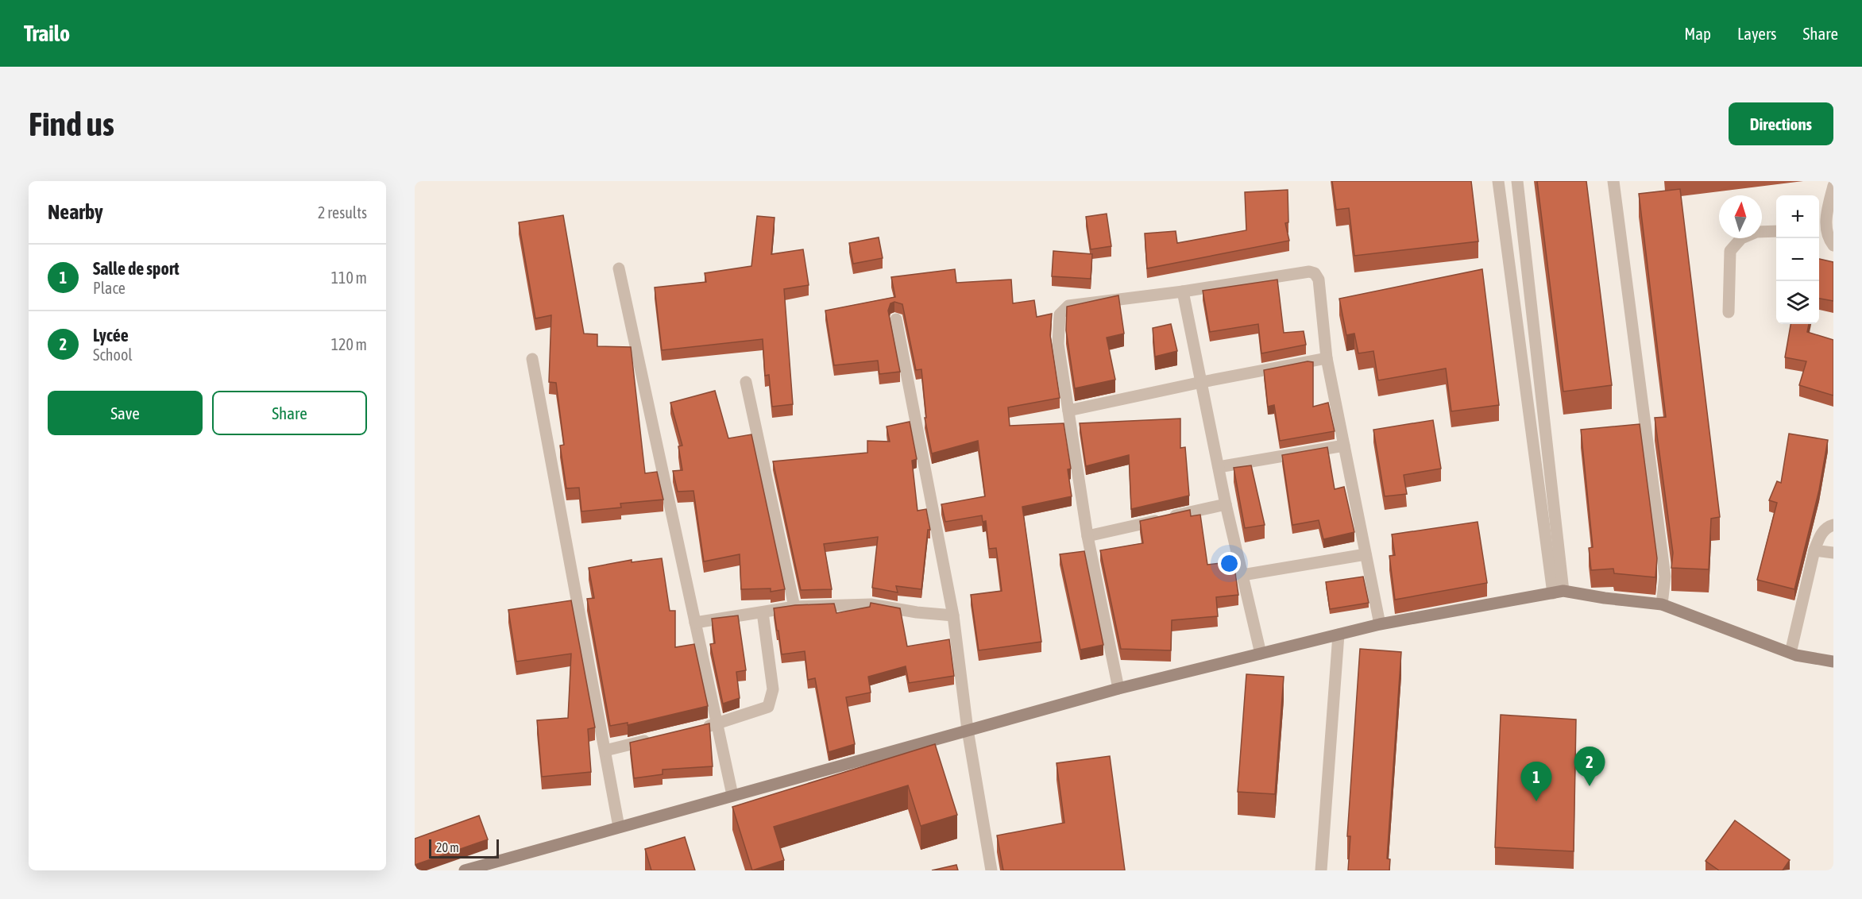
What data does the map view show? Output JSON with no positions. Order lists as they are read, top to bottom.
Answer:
{
  "scale_bar": "20 m",
  "north": "top",
  "page": {
    "header": "Trailo",
    "nav": ["Map", "Layers", "Share"],
    "buttons": [
      "Directions",
      ["Save", "Share"]
    ],
    "title": "Find us",
    "heading": ["Nearby", "2 results"],
    "map_buttons": ["+", "−"],
    "list": [
      {
        "mark": "1",
        "name": "Salle de sport",
        "note": "Place",
        "value": "110 m"
      },
      {
        "mark": "2",
        "name": "Lycée",
        "note": "School",
        "value": "120 m"
      }
    ],
    "pins": ["2", "1"],
    "scale": "20 m"
  }
}
